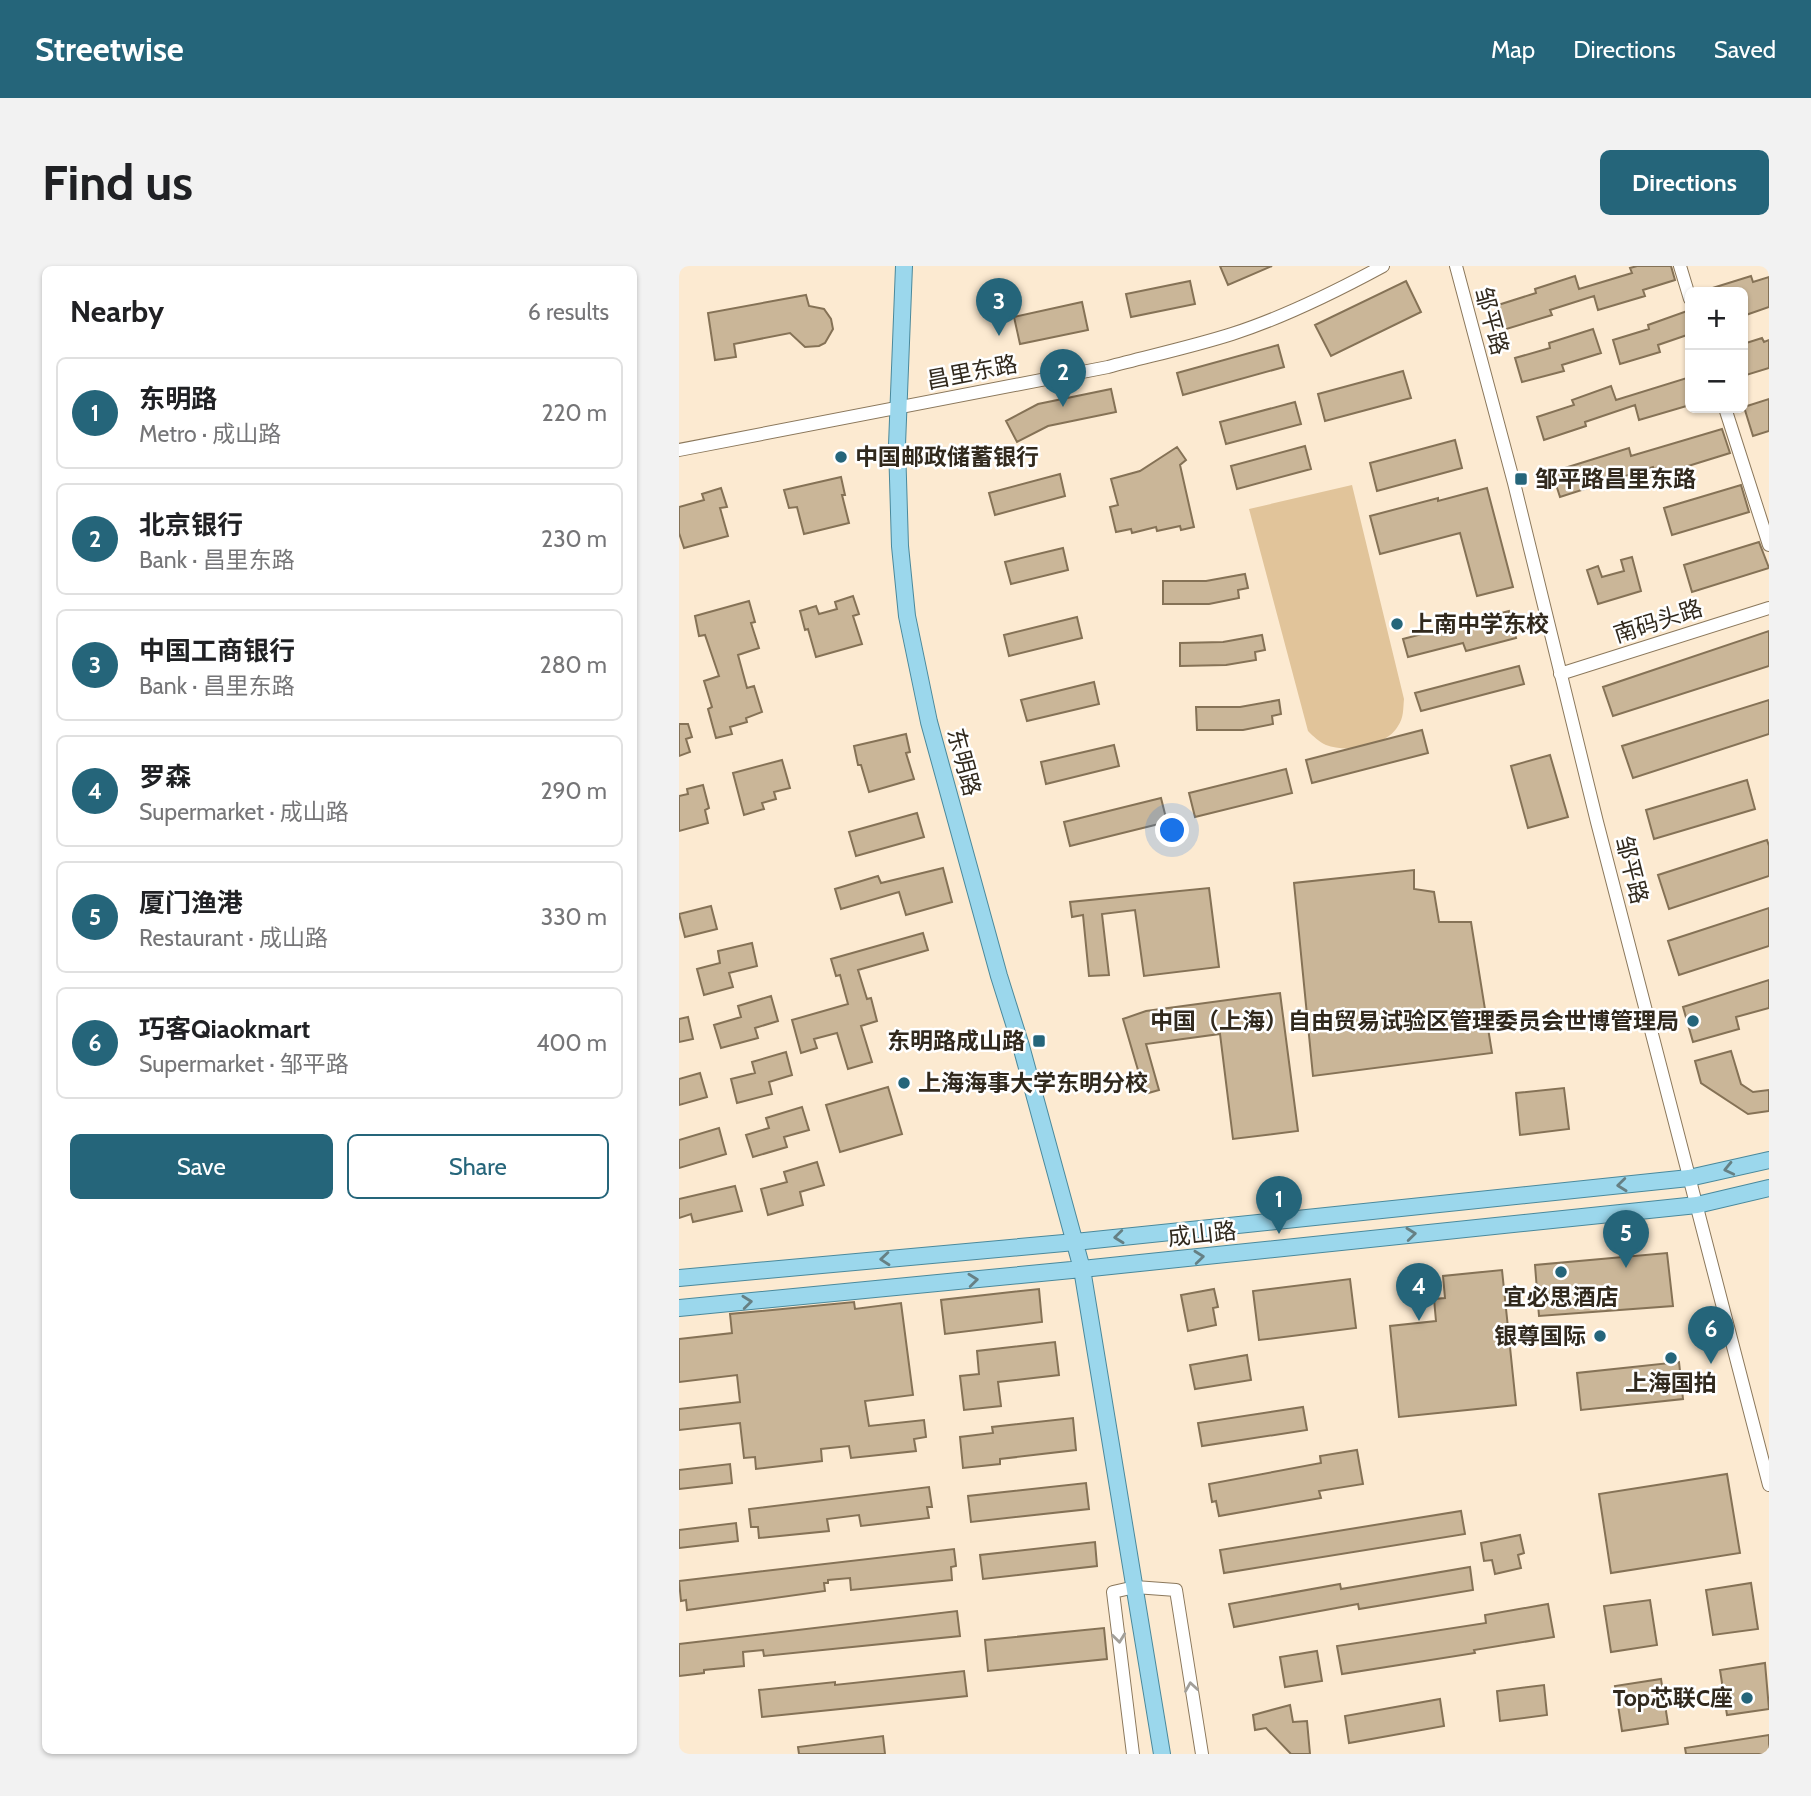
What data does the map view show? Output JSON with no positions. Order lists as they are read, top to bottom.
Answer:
{
  "streets": {
    "main road": ["东明路", "成山路"],
    "street": ["邹平路", "昌里东路", "南码头路"]
  },
  "crossings": [
    ["邹平路", "南码头路"],
    ["邹平路", "成山路"],
    ["昌里东路", "东明路"],
    ["东明路", "成山路"]
  ],
  "places": {
    "other": [
      "中国邮政储蓄银行",
      "上南中学东校",
      "中国（上海）自由贸易试验区管理委员会世博管理局",
      "上海海事大学东明分校",
      "宜必思酒店",
      "银尊国际",
      "上海国拍",
      "Top芯联C座"
    ],
    "transit": ["邹平路昌里东路", "东明路成山路"]
  },
  "page": {
    "header": "Streetwise",
    "nav": ["Map", "Directions", "Saved"],
    "buttons": [
      "Directions",
      ["Save", "Share"]
    ],
    "title": "Find us",
    "heading": ["Nearby", "6 results"],
    "pins": [
      "3",
      "2",
      "1",
      "5",
      "4",
      "6"
    ],
    "map_buttons": ["+", "−"],
    "list": [
      {
        "mark": "1",
        "name": "东明路",
        "note": "Metro · 成山路",
        "value": "220 m"
      },
      {
        "mark": "2",
        "name": "北京银行",
        "note": "Bank · 昌里东路",
        "value": "230 m"
      },
      {
        "mark": "3",
        "name": "中国工商银行",
        "note": "Bank · 昌里东路",
        "value": "280 m"
      },
      {
        "mark": "4",
        "name": "罗森",
        "note": "Supermarket · 成山路",
        "value": "290 m"
      },
      {
        "mark": "5",
        "name": "厦门渔港",
        "note": "Restaurant · 成山路",
        "value": "330 m"
      },
      {
        "mark": "6",
        "name": "巧客Qiaokmart",
        "note": "Supermarket · 邹平路",
        "value": "400 m"
      }
    ]
  }
}
